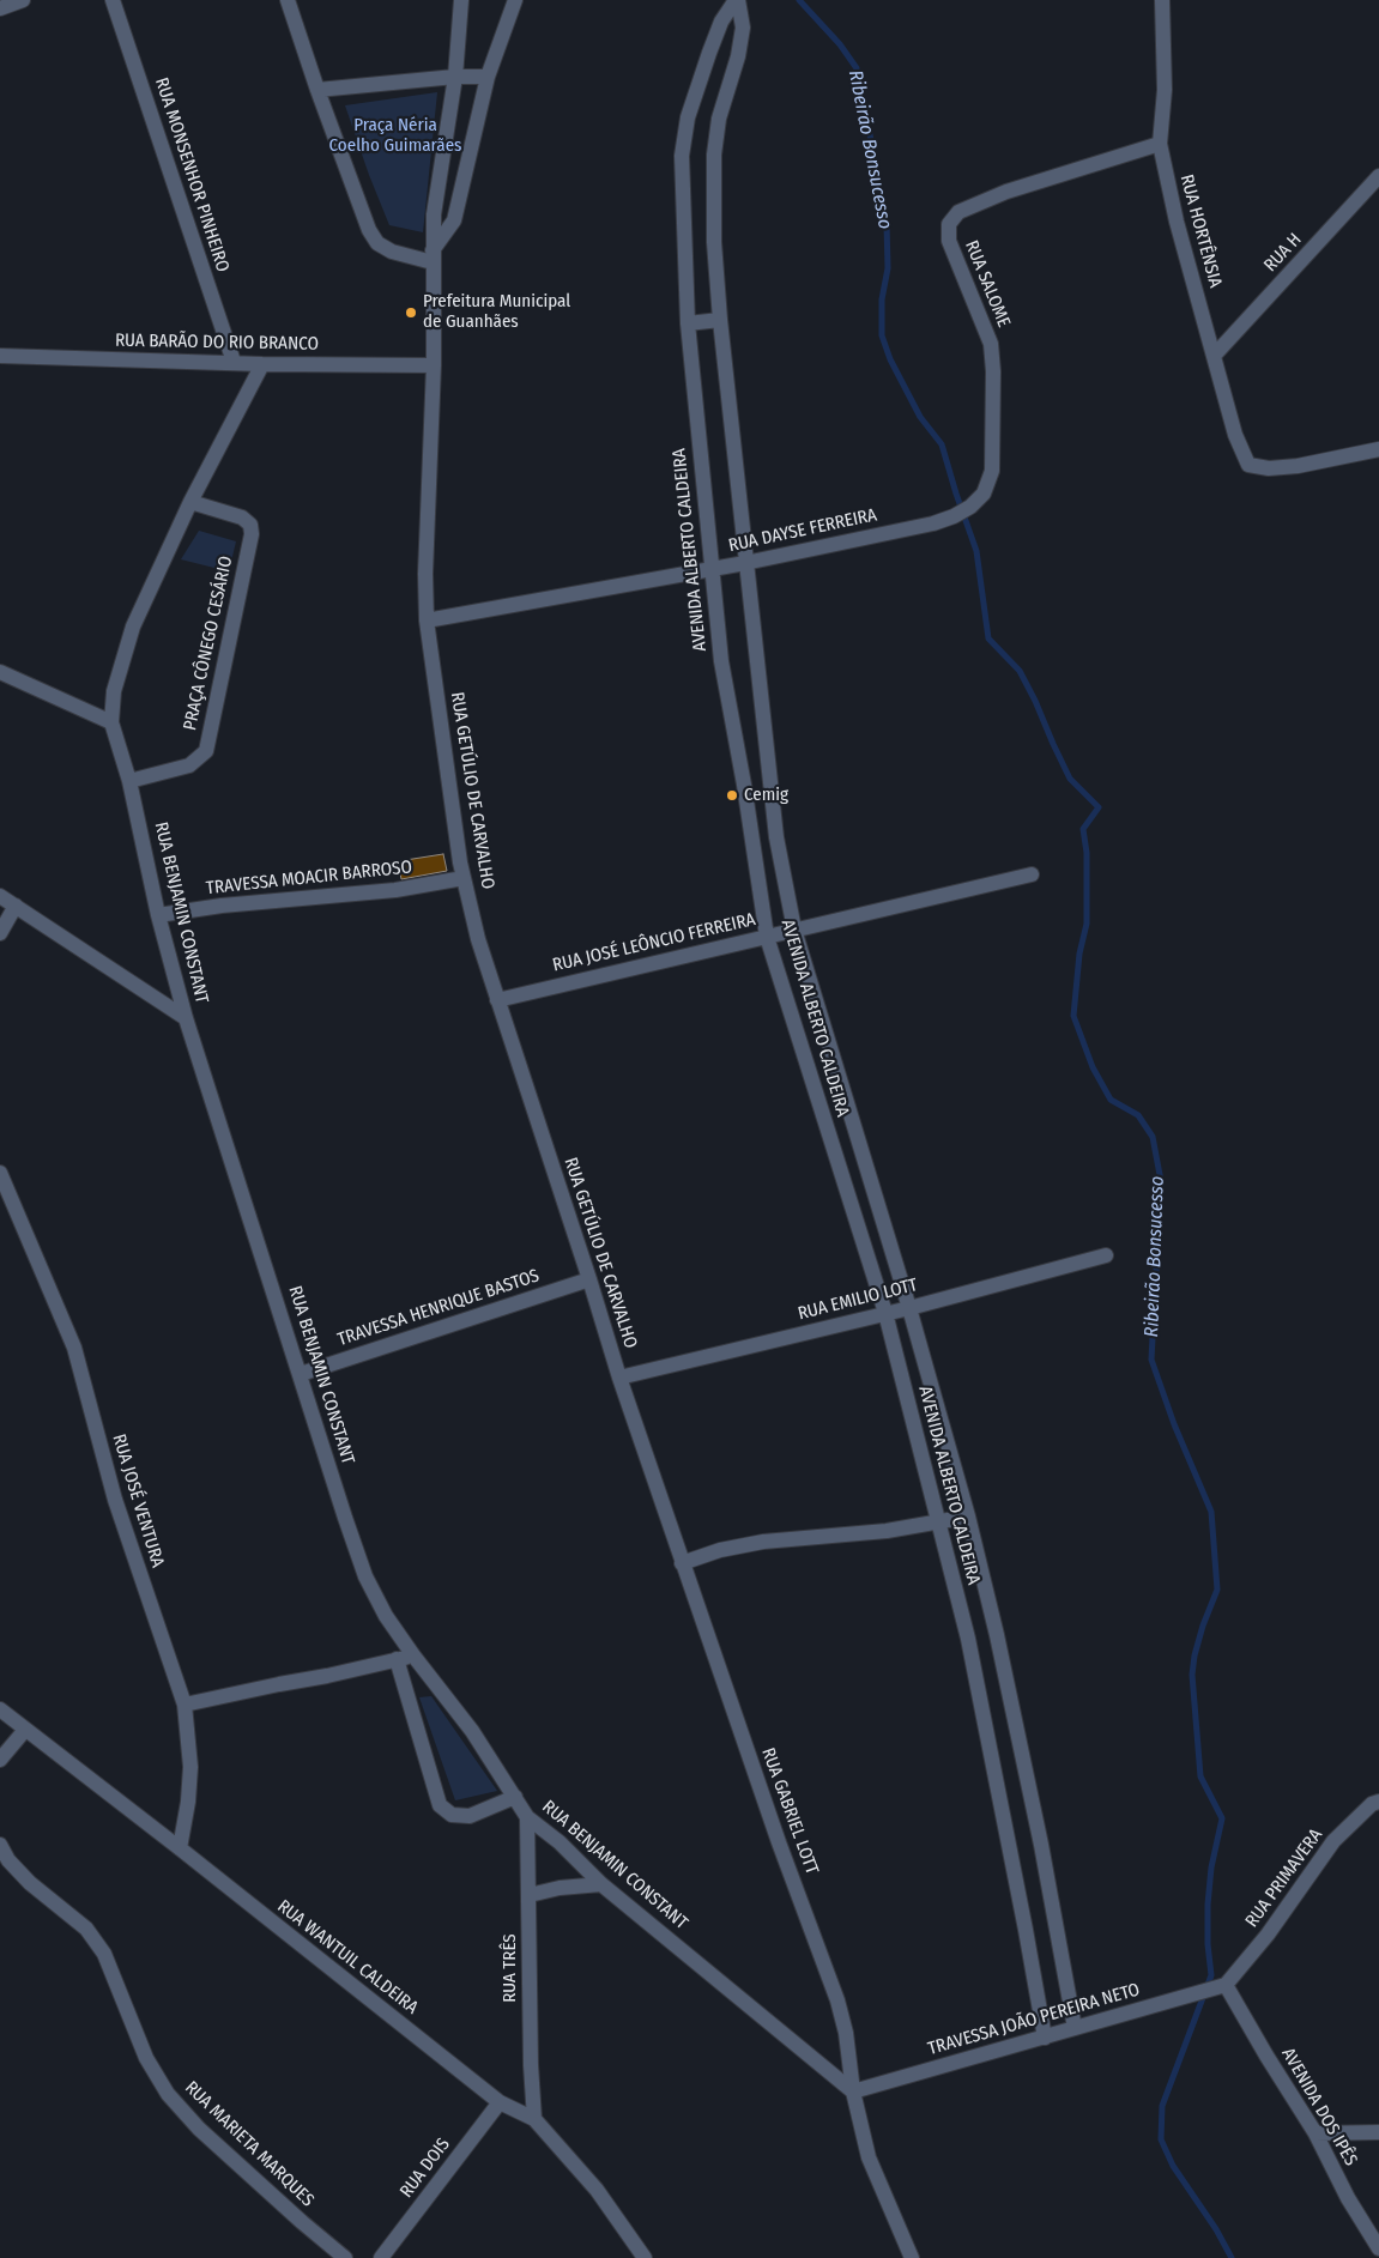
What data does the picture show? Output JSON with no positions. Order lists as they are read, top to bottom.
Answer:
{
  "streets": {
    "street": [
      "RUA MONSENHOR PINHEIRO",
      "RUA HORTÊNSIA",
      "RUA H",
      "RUA SALOME",
      "RUA BARÃO DO RIO BRANCO",
      "RUA DAYSE FERREIRA",
      "AVENIDA ALBERTO CALDEIRA",
      "PRAÇA CÔNEGO CESÁRIO",
      "RUA GETÚLIO DE CARVALHO",
      "TRAVESSA MOACIR BARROSO",
      "RUA BENJAMIN CONSTANT",
      "RUA JOSÉ LEÔNCIO FERREIRA",
      "RUA EMILIO LOTT",
      "TRAVESSA HENRIQUE BASTOS",
      "RUA JOSÉ VENTURA",
      "RUA GABRIEL LOTT",
      "RUA PRIMAVERA",
      "RUA WANTUIL CALDEIRA",
      "RUA TRÊS",
      "TRAVESSA JOÃO PEREIRA NETO",
      "AVENIDA DOS IPÊS",
      "RUA MARIETA MARQUES",
      "RUA DOIS"
    ]
  },
  "crossings": [
    ["RUA MONSENHOR PINHEIRO", "RUA BARÃO DO RIO BRANCO"],
    ["RUA HORTÊNSIA", "RUA H"],
    ["RUA HORTÊNSIA", "RUA SALOME"],
    ["RUA SALOME", "RUA DAYSE FERREIRA"],
    ["RUA BARÃO DO RIO BRANCO", "RUA GETÚLIO DE CARVALHO"],
    ["RUA BARÃO DO RIO BRANCO", "RUA BENJAMIN CONSTANT"],
    ["RUA DAYSE FERREIRA", "AVENIDA ALBERTO CALDEIRA"],
    ["RUA DAYSE FERREIRA", "RUA GETÚLIO DE CARVALHO"],
    ["AVENIDA ALBERTO CALDEIRA", "RUA JOSÉ LEÔNCIO FERREIRA"],
    ["AVENIDA ALBERTO CALDEIRA", "RUA EMILIO LOTT"],
    ["AVENIDA ALBERTO CALDEIRA", "TRAVESSA JOÃO PEREIRA NETO"],
    ["PRAÇA CÔNEGO CESÁRIO", "RUA BENJAMIN CONSTANT"],
    ["RUA GETÚLIO DE CARVALHO", "TRAVESSA MOACIR BARROSO"],
    ["RUA GETÚLIO DE CARVALHO", "RUA JOSÉ LEÔNCIO FERREIRA"],
    ["RUA GETÚLIO DE CARVALHO", "RUA EMILIO LOTT"],
    ["RUA GETÚLIO DE CARVALHO", "TRAVESSA HENRIQUE BASTOS"],
    ["RUA GETÚLIO DE CARVALHO", "RUA GABRIEL LOTT"],
    ["TRAVESSA MOACIR BARROSO", "RUA BENJAMIN CONSTANT"],
    ["RUA BENJAMIN CONSTANT", "TRAVESSA HENRIQUE BASTOS"],
    ["RUA BENJAMIN CONSTANT", "RUA GABRIEL LOTT"],
    ["RUA BENJAMIN CONSTANT", "RUA TRÊS"],
    ["RUA BENJAMIN CONSTANT", "TRAVESSA JOÃO PEREIRA NETO"],
    ["RUA EMILIO LOTT", "RUA GABRIEL LOTT"],
    ["RUA JOSÉ VENTURA", "RUA WANTUIL CALDEIRA"],
    ["RUA GABRIEL LOTT", "TRAVESSA JOÃO PEREIRA NETO"],
    ["RUA PRIMAVERA", "TRAVESSA JOÃO PEREIRA NETO"],
    ["RUA PRIMAVERA", "AVENIDA DOS IPÊS"],
    ["RUA WANTUIL CALDEIRA", "RUA TRÊS"],
    ["RUA WANTUIL CALDEIRA", "RUA DOIS"],
    ["TRAVESSA JOÃO PEREIRA NETO", "AVENIDA DOS IPÊS"]
  ],
  "water": ["Ribeirão Bonsucesso"],
  "parks": ["Praça Néria Coelho Guimarães"],
  "places": ["Prefeitura Municipal de Guanhães", "Cemig"]
}
